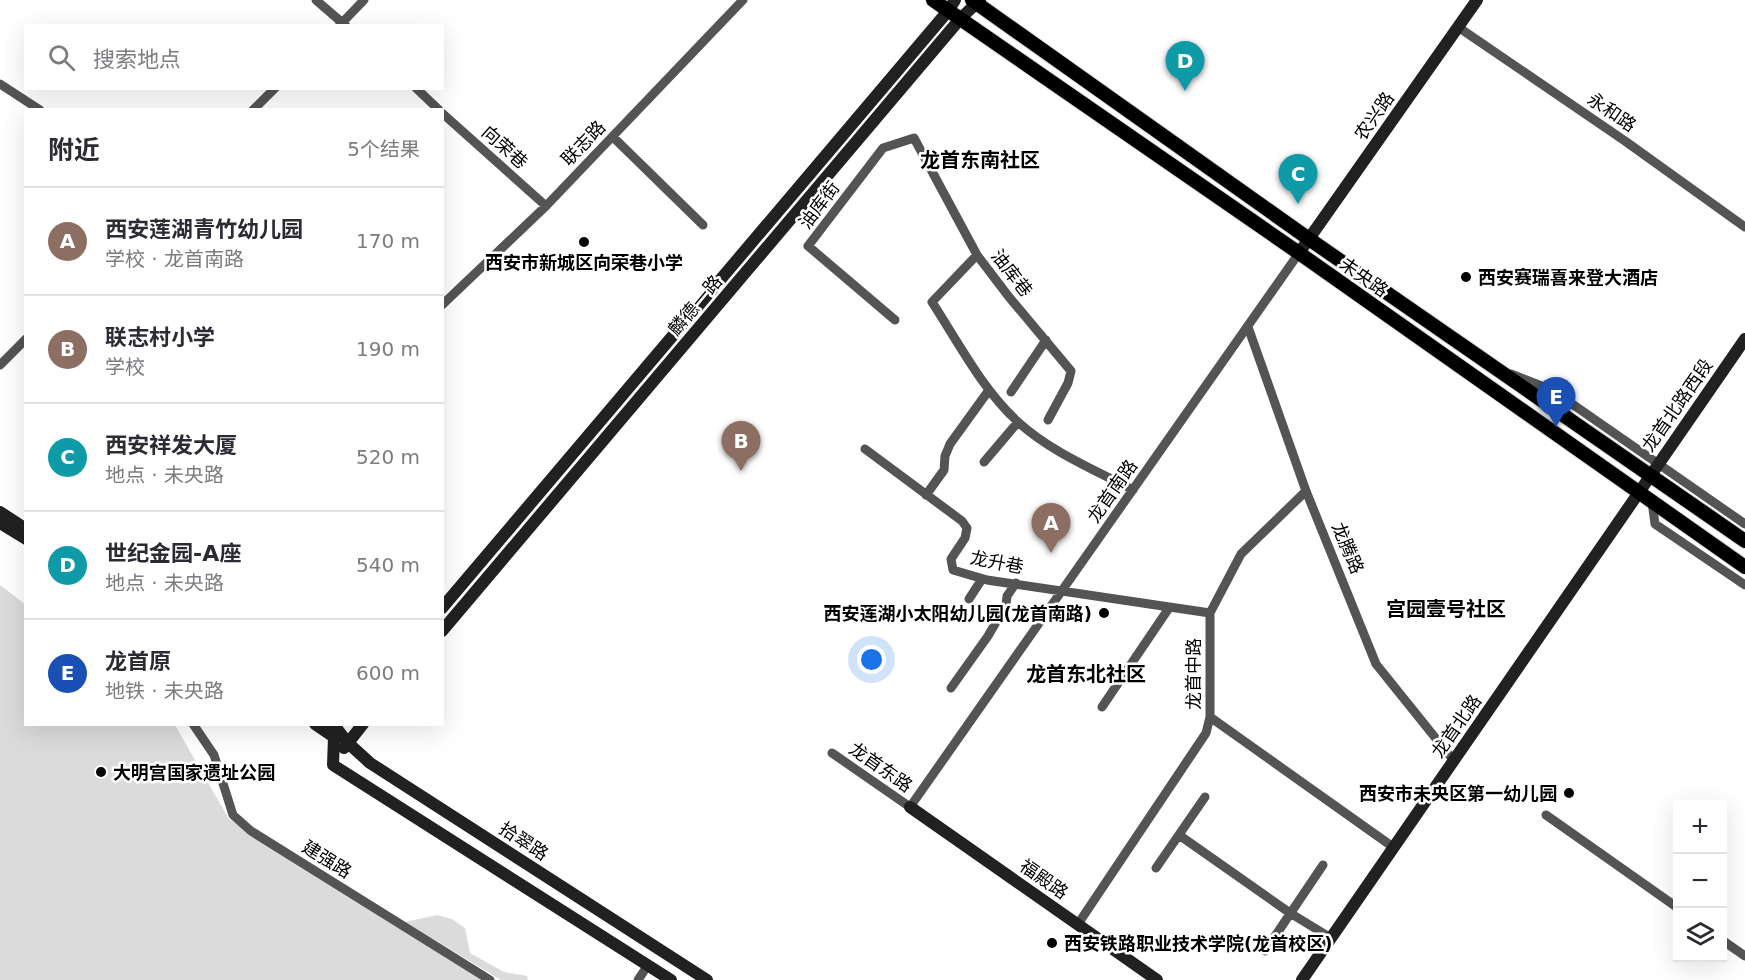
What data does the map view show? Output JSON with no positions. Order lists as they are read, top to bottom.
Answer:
{
  "streets": {
    "main road": [
      "农兴路",
      "未央路",
      "麟德一路",
      "龙首北路西段",
      "龙首北路",
      "拾翠路",
      "福殿路"
    ],
    "street": [
      "永和路",
      "联志路",
      "向荣巷",
      "油库街",
      "油库巷",
      "龙首南路",
      "龙腾路",
      "龙升巷",
      "龙首中路",
      "龙首东路",
      "建强路"
    ]
  },
  "crossings": [
    ["永和路", "农兴路"],
    ["农兴路", "未央路"],
    ["农兴路", "龙首南路"],
    ["联志路", "向荣巷"],
    ["油库街", "油库巷"],
    ["未央路", "麟德一路"],
    ["未央路", "龙首北路西段"],
    ["未央路", "龙首南路"],
    ["未央路", "龙首北路"],
    ["龙首北路西段", "龙首北路"],
    ["龙首南路", "龙腾路"],
    ["龙首南路", "龙升巷"],
    ["龙首南路", "龙首东路"],
    ["龙首南路", "福殿路"],
    ["龙腾路", "龙首中路"],
    ["龙腾路", "龙首北路"],
    ["龙升巷", "龙首中路"],
    ["龙首中路", "福殿路"],
    ["龙首东路", "福殿路"]
  ],
  "districts": ["龙首东南社区", "宫园壹号社区", "龙首东北社区"],
  "places": [
    "西安市新城区向荣巷小学",
    "西安赛瑞喜来登大酒店",
    "西安莲湖小太阳幼儿园(龙首南路)",
    "大明宫国家遗址公园",
    "西安市未央区第一幼儿园",
    "西安铁路职业技术学院(龙首校区)"
  ],
  "page": {
    "search": "搜索地点",
    "pins": [
      "D",
      "C",
      "E",
      "B",
      "A"
    ],
    "heading": ["附近", "5个结果"],
    "list": [
      {
        "mark": "A",
        "name": "西安莲湖青竹幼儿园",
        "note": "学校 · 龙首南路",
        "value": "170 m"
      },
      {
        "mark": "B",
        "name": "联志村小学",
        "note": "学校",
        "value": "190 m"
      },
      {
        "mark": "C",
        "name": "西安祥发大厦",
        "note": "地点 · 未央路",
        "value": "520 m"
      },
      {
        "mark": "D",
        "name": "世纪金园-A座",
        "note": "地点 · 未央路",
        "value": "540 m"
      },
      {
        "mark": "E",
        "name": "龙首原",
        "note": "地铁 · 未央路",
        "value": "600 m"
      }
    ],
    "map_buttons": ["+", "−"]
  }
}
